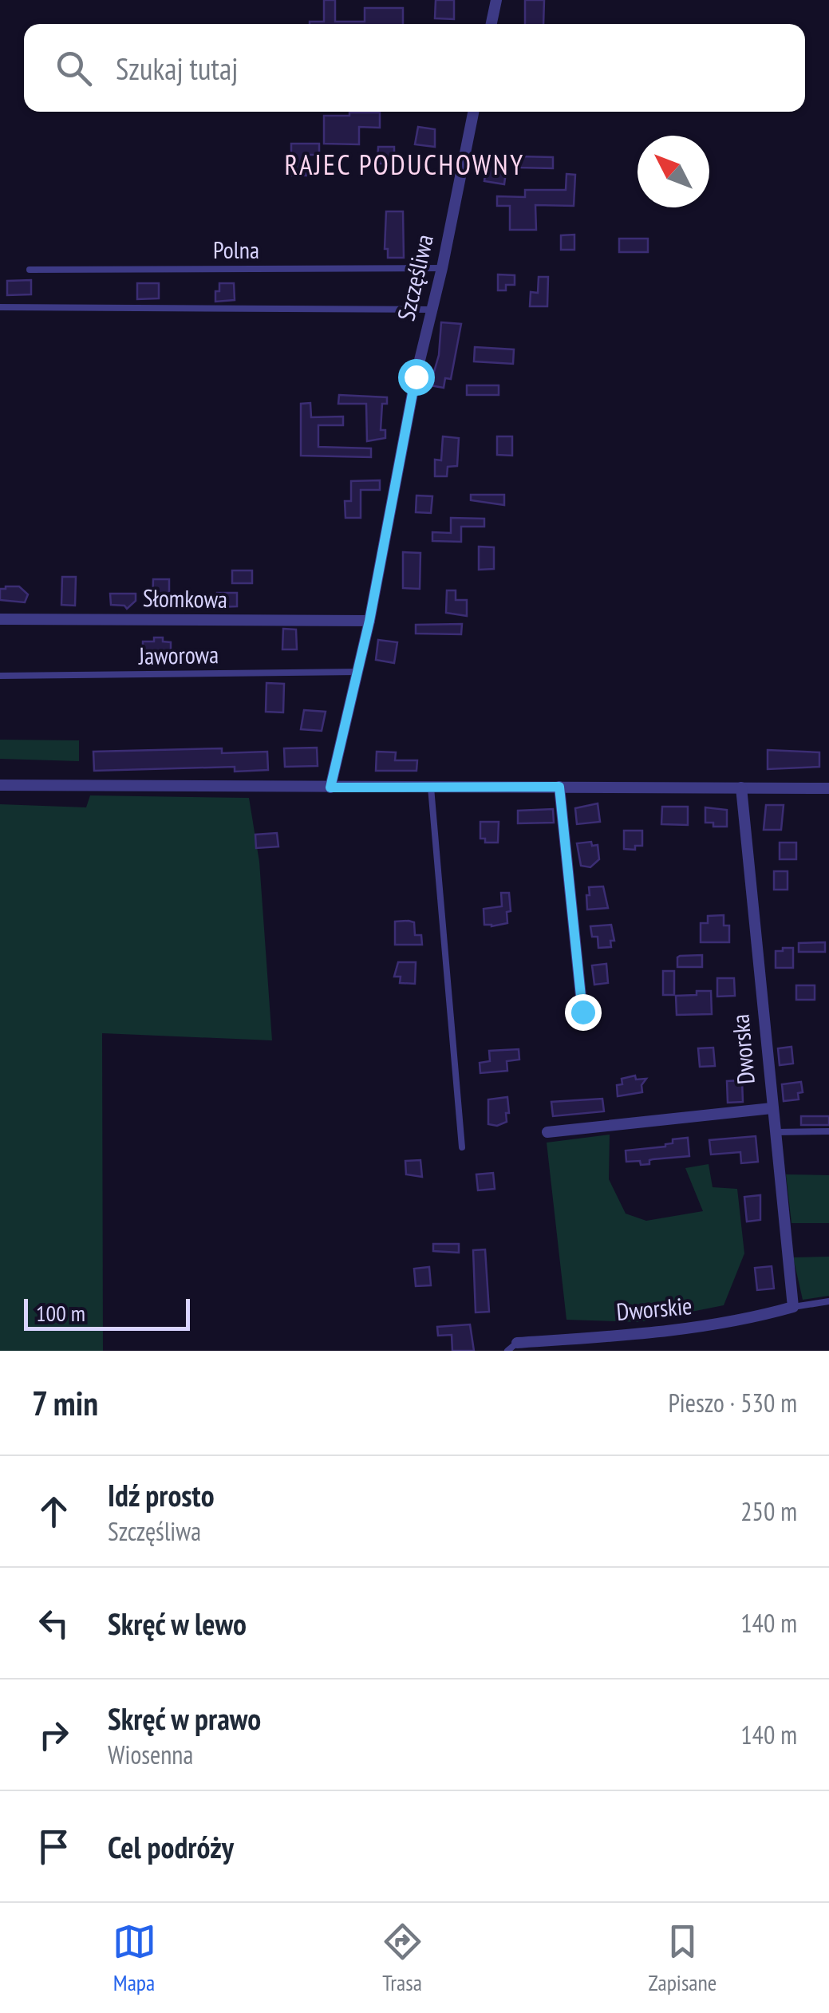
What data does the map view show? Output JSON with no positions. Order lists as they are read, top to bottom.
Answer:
{
  "streets": {
    "street": [
      "Szczęśliwa",
      "Słomkowa",
      "Dworska",
      "Dworskie"
    ],
    "lane": ["Polna", "Jaworowa"]
  },
  "crossings": [
    ["Polna", "Szczęśliwa"],
    ["Szczęśliwa", "Słomkowa"],
    ["Szczęśliwa", "Jaworowa"],
    ["Dworska", "Dworskie"]
  ],
  "districts": ["RAJEC PODUCHOWNY"],
  "scale_bar": "100 m",
  "north": "top left",
  "page": {
    "search": "Szukaj tutaj",
    "scale": "100 m",
    "heading": ["7 min", "Pieszo · 530 m"],
    "list": [
      ["Idź prosto", "Szczęśliwa", "250 m"],
      ["Skręć w lewo", "140 m"],
      ["Skręć w prawo", "Wiosenna", "140 m"],
      "Cel podróży"
    ],
    "nav": ["Mapa", "Trasa", "Zapisane"]
  }
}
